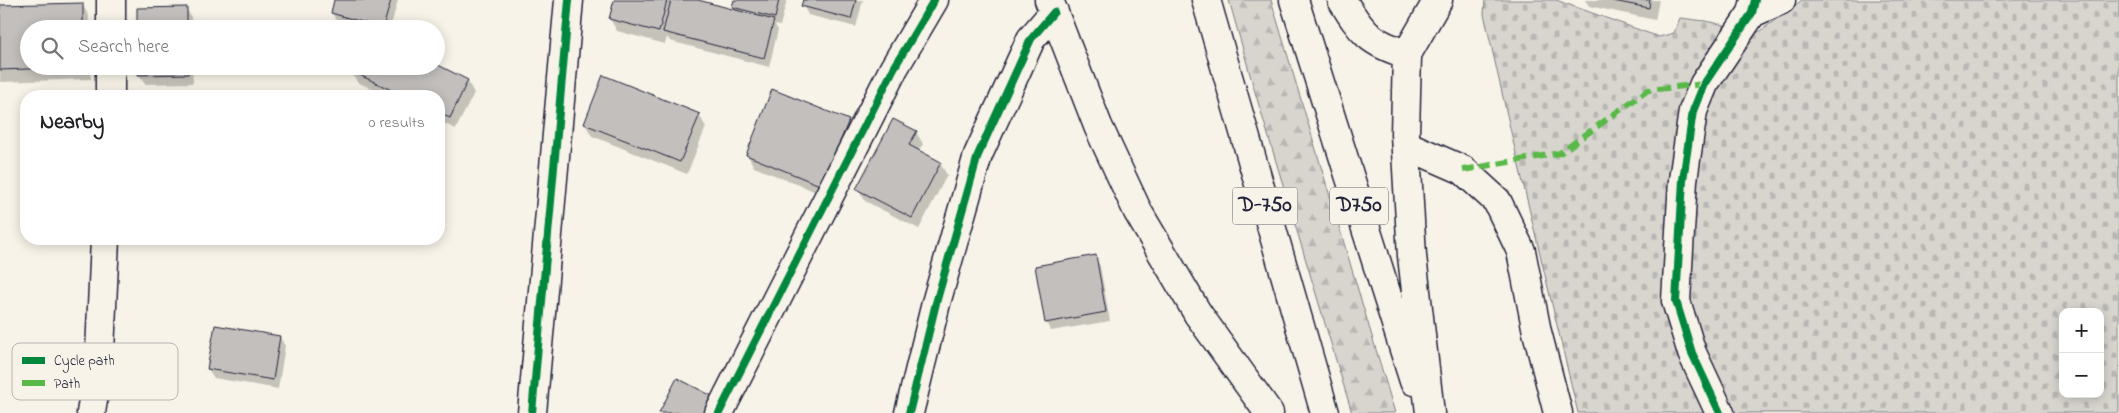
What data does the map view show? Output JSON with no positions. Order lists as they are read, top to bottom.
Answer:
{
  "streets": {
    "main road": ["D-750", "D750"]
  },
  "legend": ["Cycle path", "Path"],
  "page": {
    "search": "Search here",
    "heading": ["Nearby", "0 results"],
    "map_buttons": ["+", "−"]
  }
}
